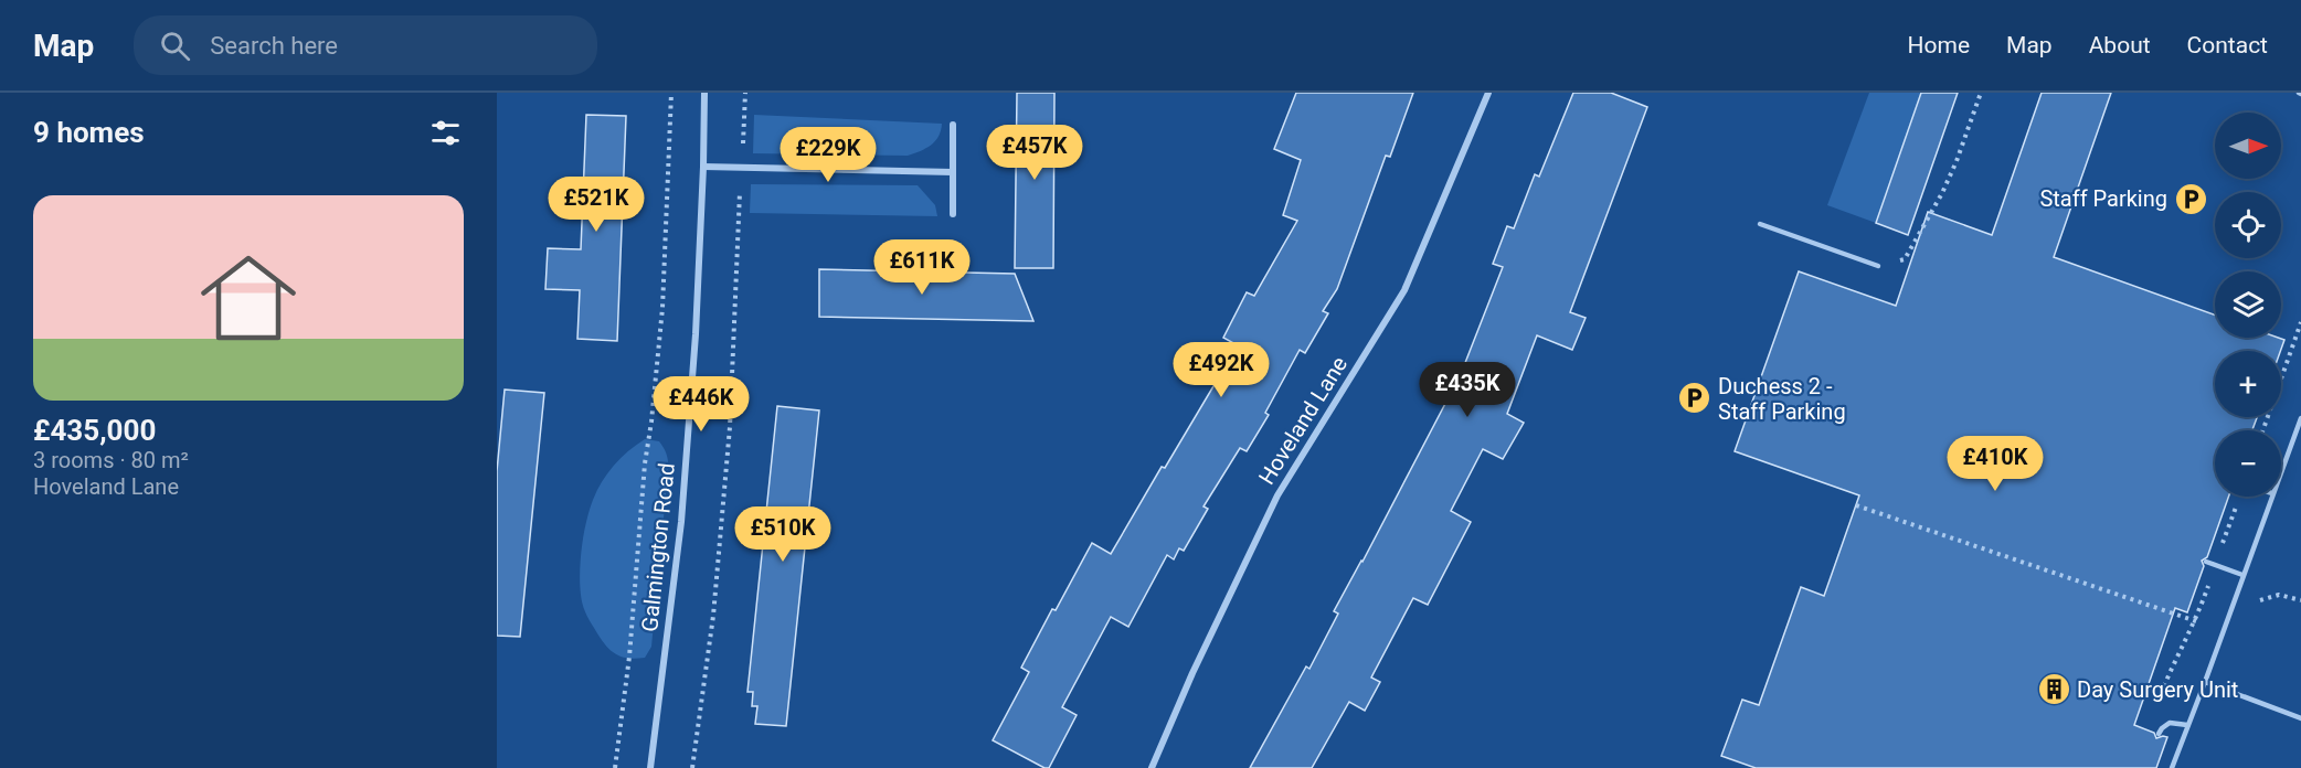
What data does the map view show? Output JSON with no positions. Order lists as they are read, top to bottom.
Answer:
{
  "streets": {
    "street": ["Hoveland Lane", "Galmington Road"]
  },
  "places": {
    "parking": ["Staff Parking", "Duchess 2 - Staff Parking"],
    "building": ["Day Surgery Unit"]
  },
  "north": "right",
  "page": {
    "header": "Map",
    "search": "Search here",
    "nav": [
      "Home",
      "Map",
      "About",
      "Contact"
    ],
    "heading": "9 homes",
    "map_buttons": ["+", "−"],
    "price": [
      "£457K",
      "£229K",
      "£521K",
      "£611K",
      "£492K",
      "£435K",
      "£446K",
      "£410K",
      "£510K"
    ],
    "list": [
      {
        "name": "£435,000",
        "note": "3 rooms · 80 m² · Hoveland Lane"
      }
    ]
  }
}
